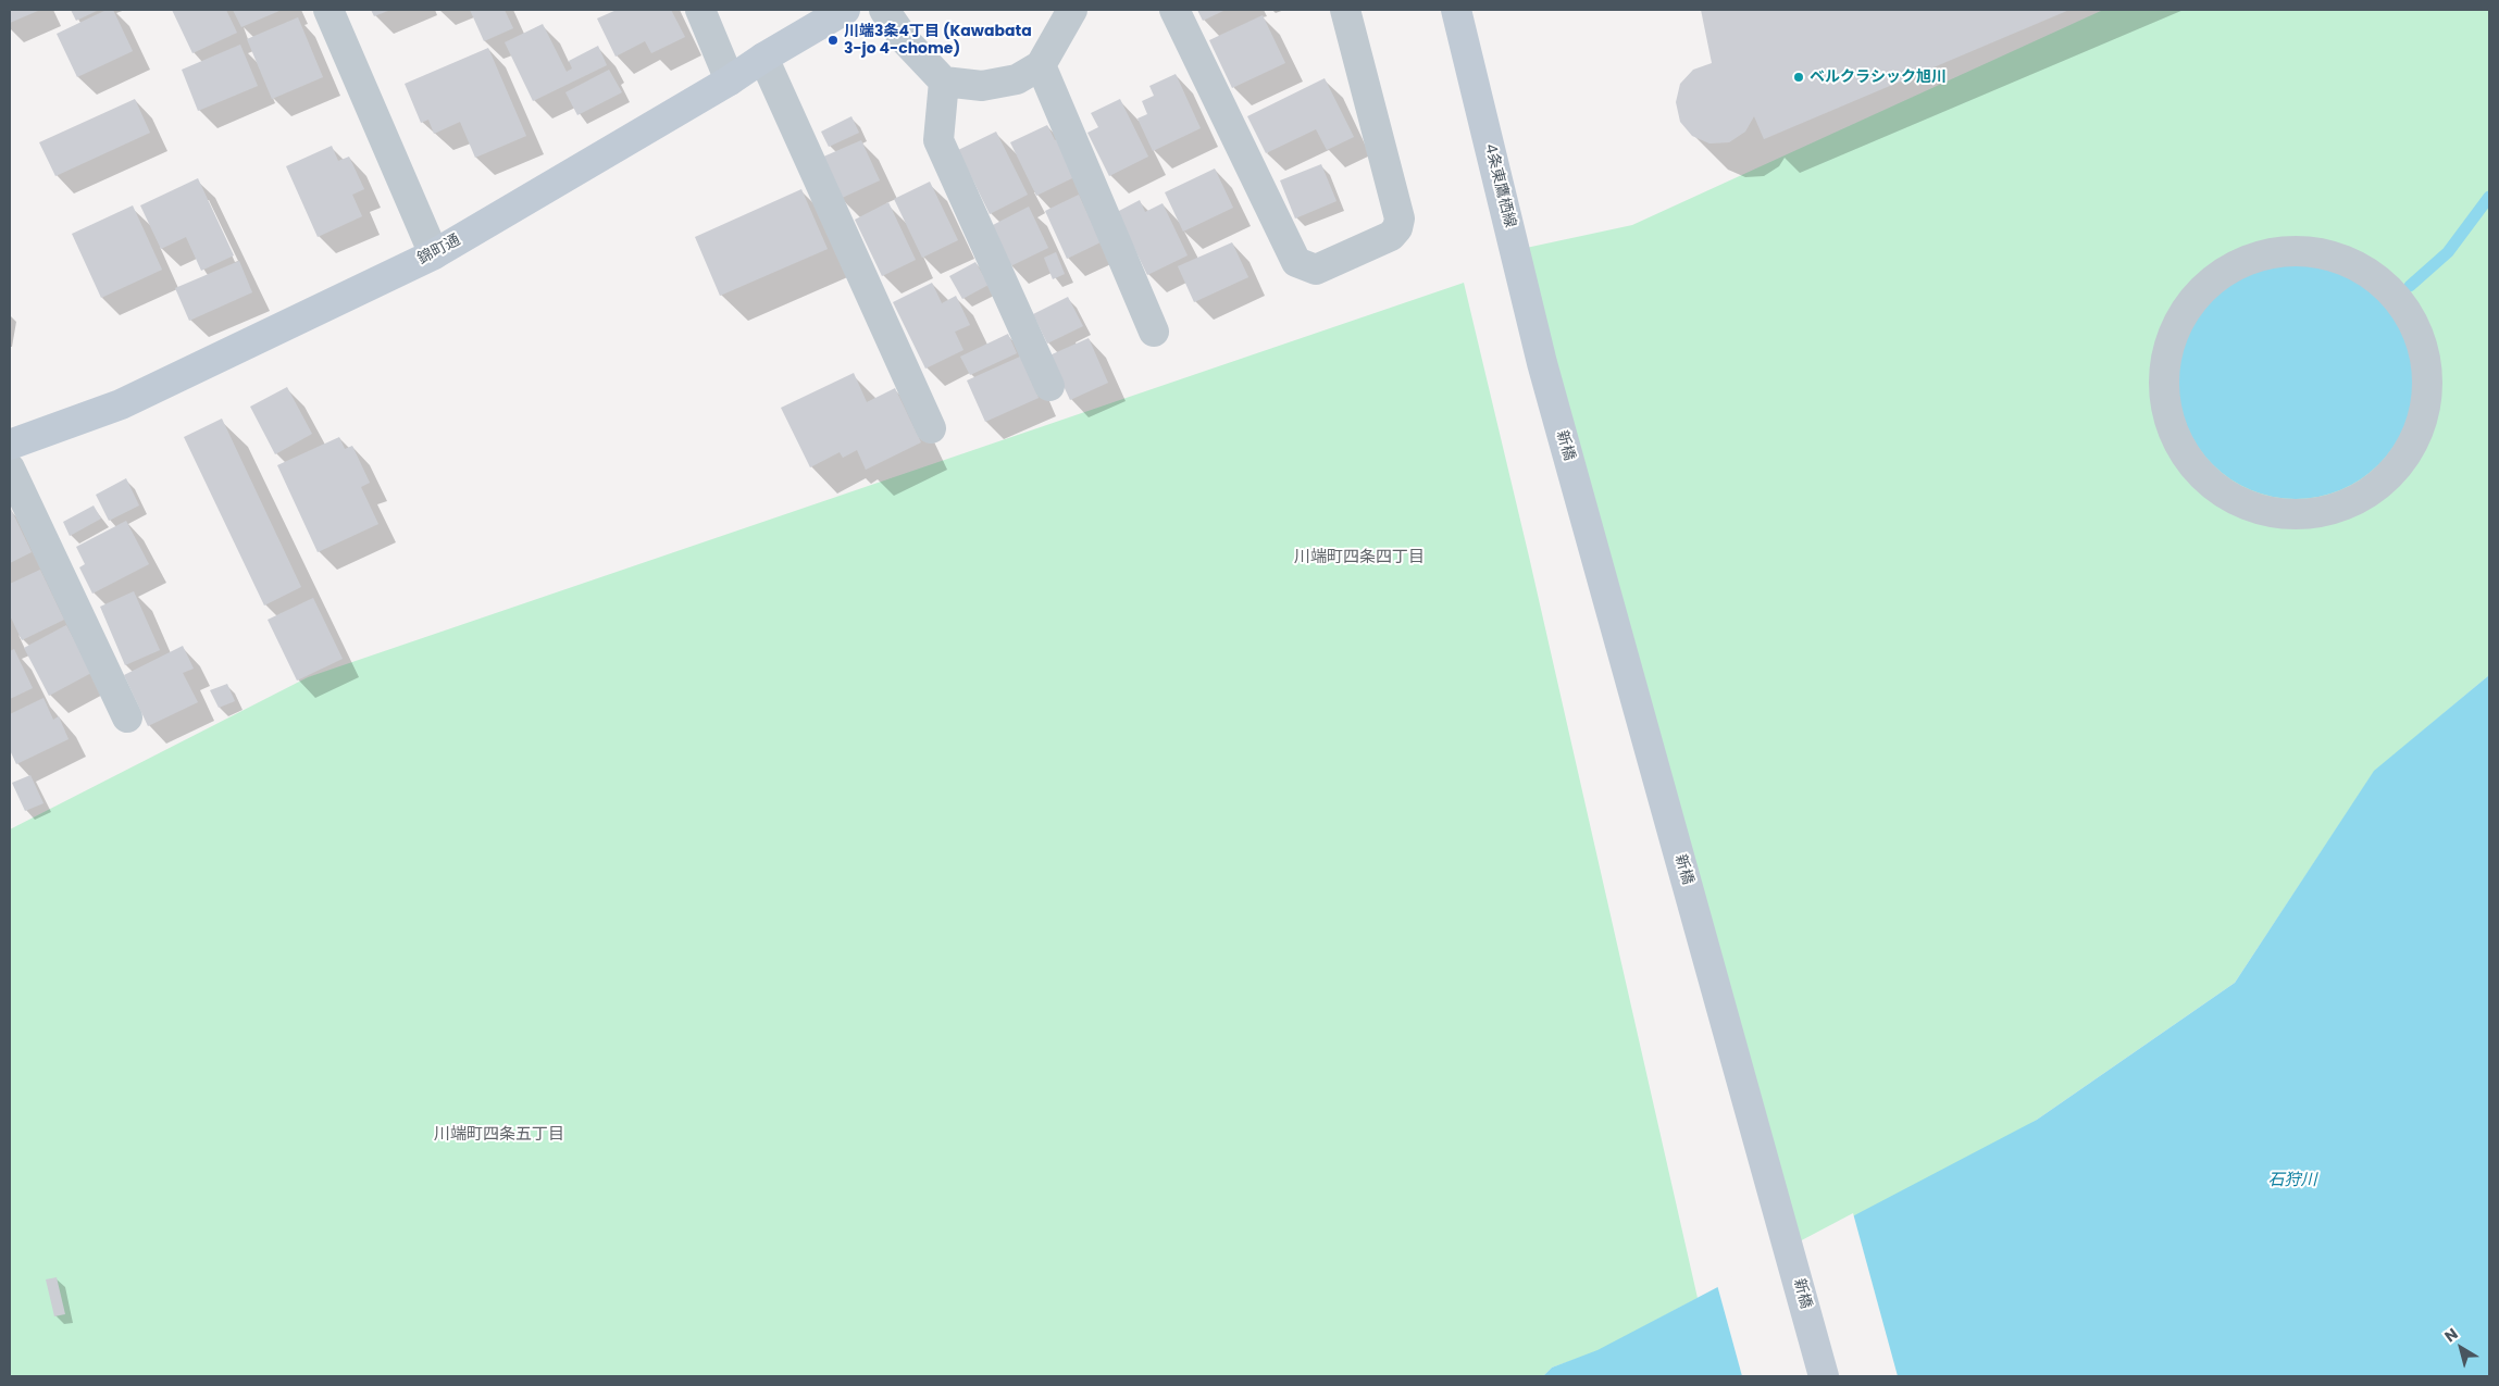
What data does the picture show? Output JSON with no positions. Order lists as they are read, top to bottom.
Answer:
{
  "streets": {
    "street": ["4条東鷹栖線", "錦町通", "新橋"]
  },
  "crossings": [
    ["4条東鷹栖線", "新橋"]
  ],
  "districts": ["川端町四条四丁目", "川端町四条五丁目"],
  "water": ["石狩川"],
  "places": ["川端3条4丁目 (Kawabata 3-jo 4-chome)", "ベルクラシック旭川"],
  "north": "top left"
}
